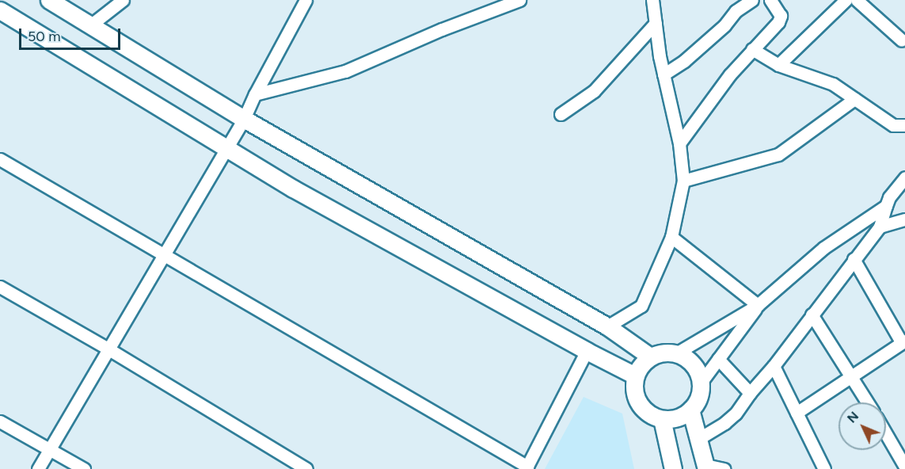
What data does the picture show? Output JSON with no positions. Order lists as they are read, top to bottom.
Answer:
{
  "scale_bar": "50 m",
  "north": "top left"
}
